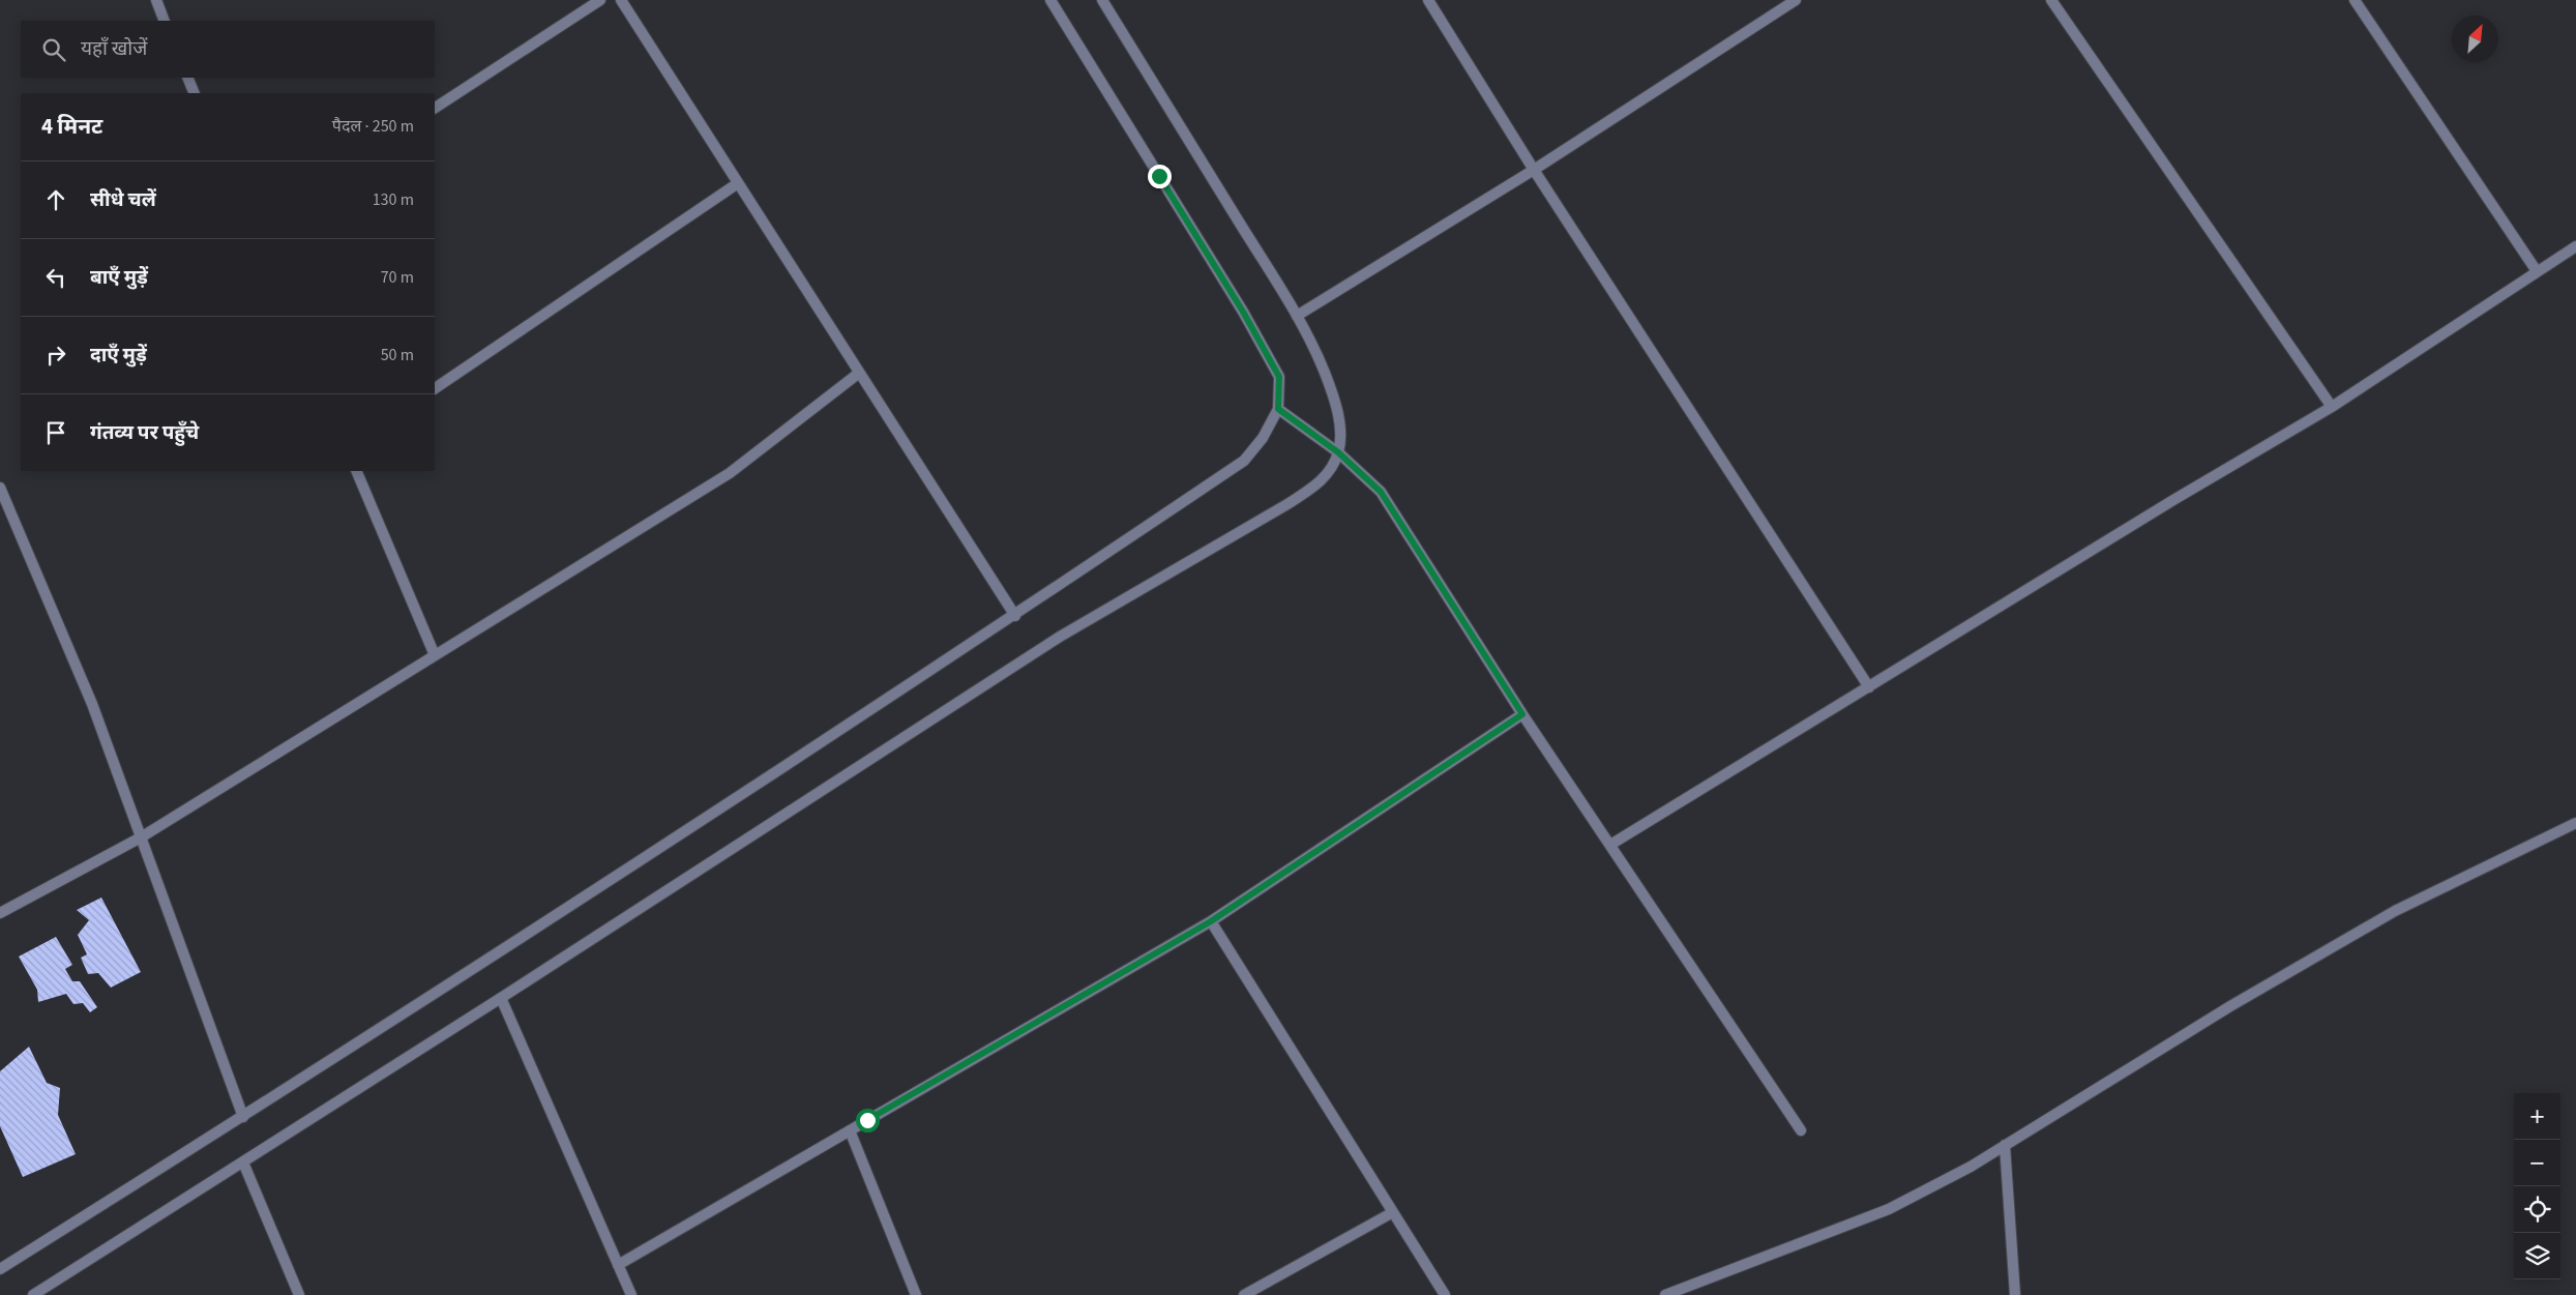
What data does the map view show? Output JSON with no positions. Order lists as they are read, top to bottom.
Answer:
{
  "north": "top right",
  "page": {
    "search": "यहाँ खोजें",
    "heading": ["4 मिनट", "पैदल · 250 m"],
    "list": [
      ["सीधे चलें", "130 m"],
      ["बाएँ मुड़ें", "70 m"],
      ["दाएँ मुड़ें", "50 m"],
      "गंतव्य पर पहुँचे"
    ],
    "map_buttons": ["+", "−"]
  }
}
